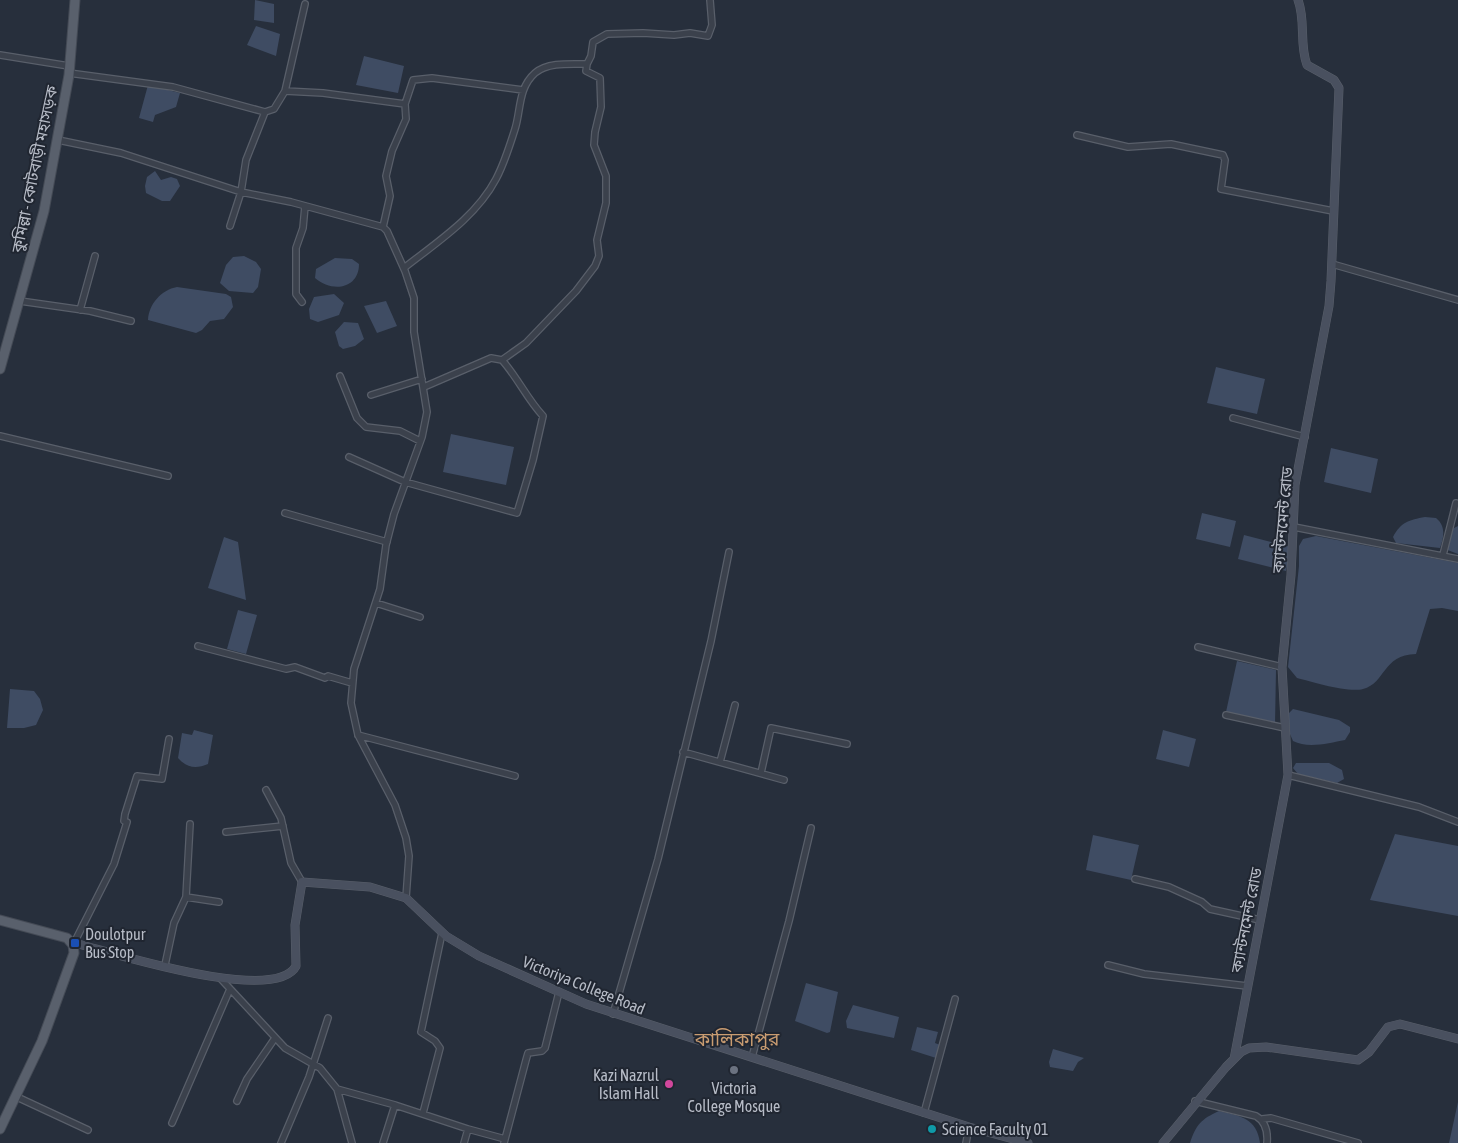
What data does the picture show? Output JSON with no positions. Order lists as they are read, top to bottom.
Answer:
{
  "streets": {
    "main road": ["কুমিল্লা - কোটবাড়ী মহাসড়ক", "ক্যান্টনমেন্ট রোড", "Victoriya College Road"]
  },
  "districts": ["কালিকাপুর"],
  "places": {
    "transit": ["Doulotpur Bus Stop"],
    "other": ["Victoria College Mosque", "Kazi Nazrul Islam Hall", "Science Faculty 01"]
  }
}
